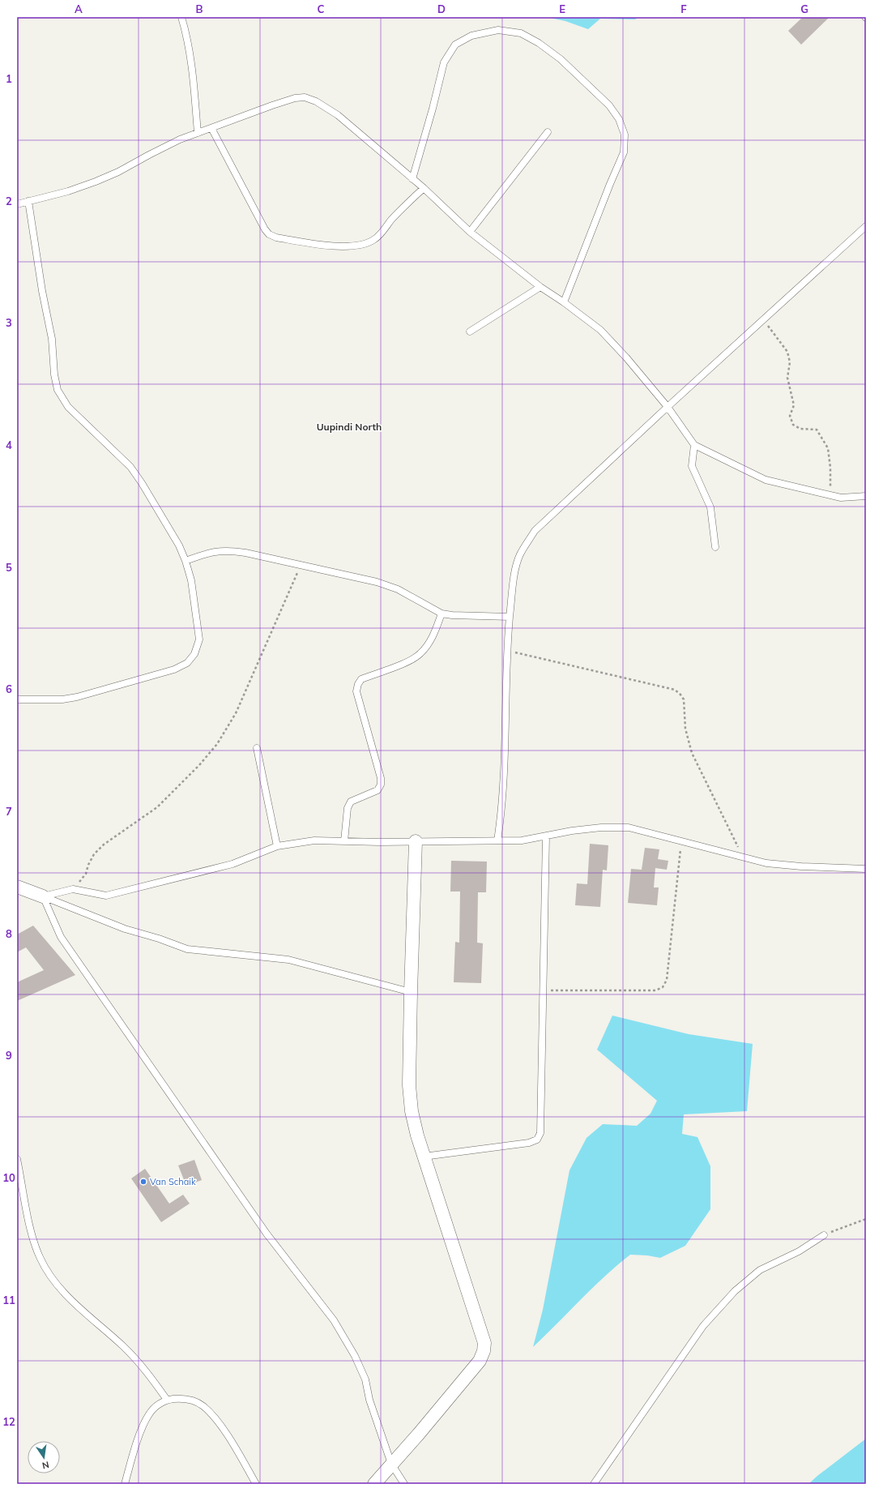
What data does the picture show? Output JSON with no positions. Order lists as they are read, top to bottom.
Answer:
{
  "districts": ["Uupindi North"],
  "places": ["Van Schaik"],
  "north": "bottom",
  "grid": {
    "columns": [
      "A",
      "B",
      "C",
      "D",
      "E",
      "F",
      "G"
    ],
    "rows": [
      "1",
      "2",
      "3",
      "4",
      "5",
      "6",
      "7",
      "8",
      "9",
      "10",
      "11",
      "12"
    ]
  }
}
